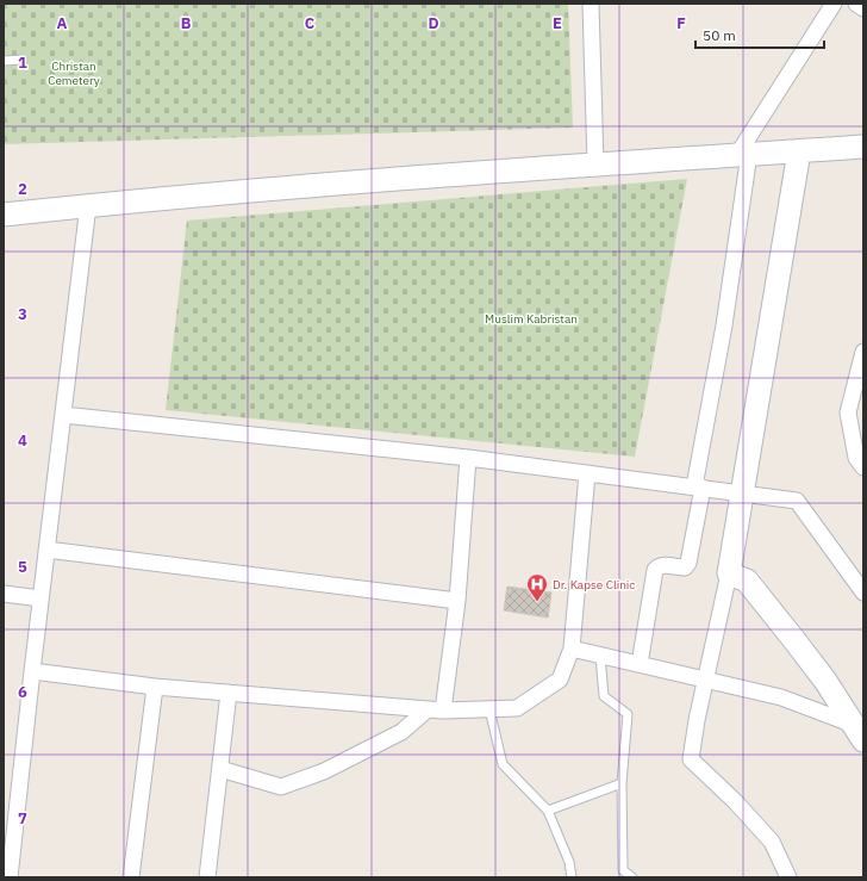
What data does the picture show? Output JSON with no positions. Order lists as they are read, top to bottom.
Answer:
{
  "parks": ["Christan Cemetery", "Muslim Kabristan"],
  "places": {
    "hospital": ["Dr. Kapse Clinic"]
  },
  "scale_bar": "50 m",
  "grid": {
    "columns": [
      "A",
      "B",
      "C",
      "D",
      "E",
      "F"
    ],
    "rows": [
      "1",
      "2",
      "3",
      "4",
      "5",
      "6",
      "7"
    ]
  }
}
